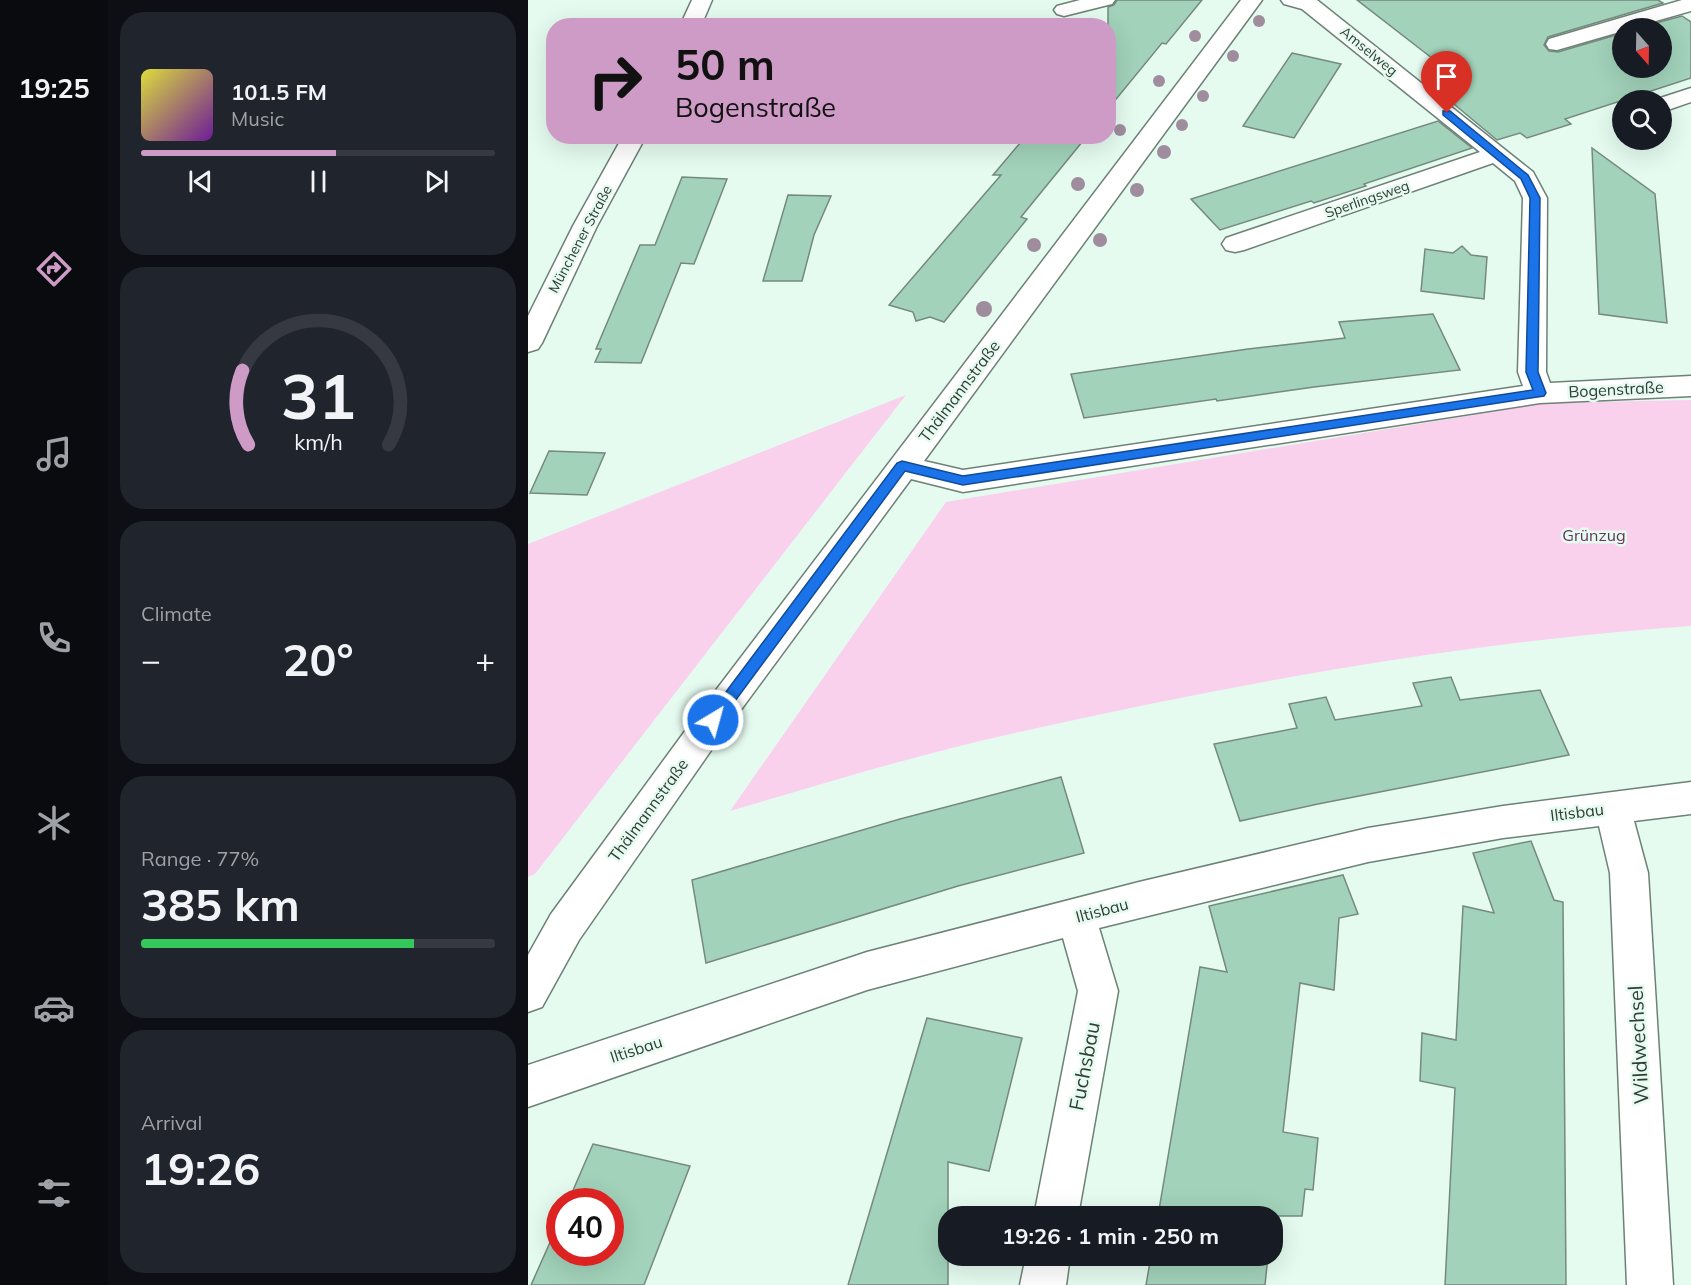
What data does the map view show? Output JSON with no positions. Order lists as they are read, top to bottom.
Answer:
{
  "streets": {
    "street": [
      "Amselweg",
      "Sperlingsweg",
      "Münchener Straße",
      "Bogenstraße",
      "Thälmannstraße",
      "Iltisbau",
      "Wildwechsel",
      "Fuchsbau"
    ]
  },
  "crossings": [
    ["Amselweg", "Sperlingsweg"],
    ["Amselweg", "Bogenstraße"],
    ["Bogenstraße", "Thälmannstraße"],
    ["Iltisbau", "Wildwechsel"],
    ["Iltisbau", "Fuchsbau"]
  ],
  "parks": ["Grünzug"],
  "north": "bottom",
  "page": {
    "tabs": "19:25",
    "turn": ["50 m", "Bogenstraße"],
    "song": ["101.5 FM", "Music"],
    "tile": [
      "Climate",
      ["Range · 77%", "385 km"],
      ["Arrival", "19:26"]
    ],
    "heat": ["−", "20°", "+"],
    "limit": "40",
    "trip": "19:26 · 1 min · 250 m",
    "gauge": ["31", "km/h"]
  }
}
